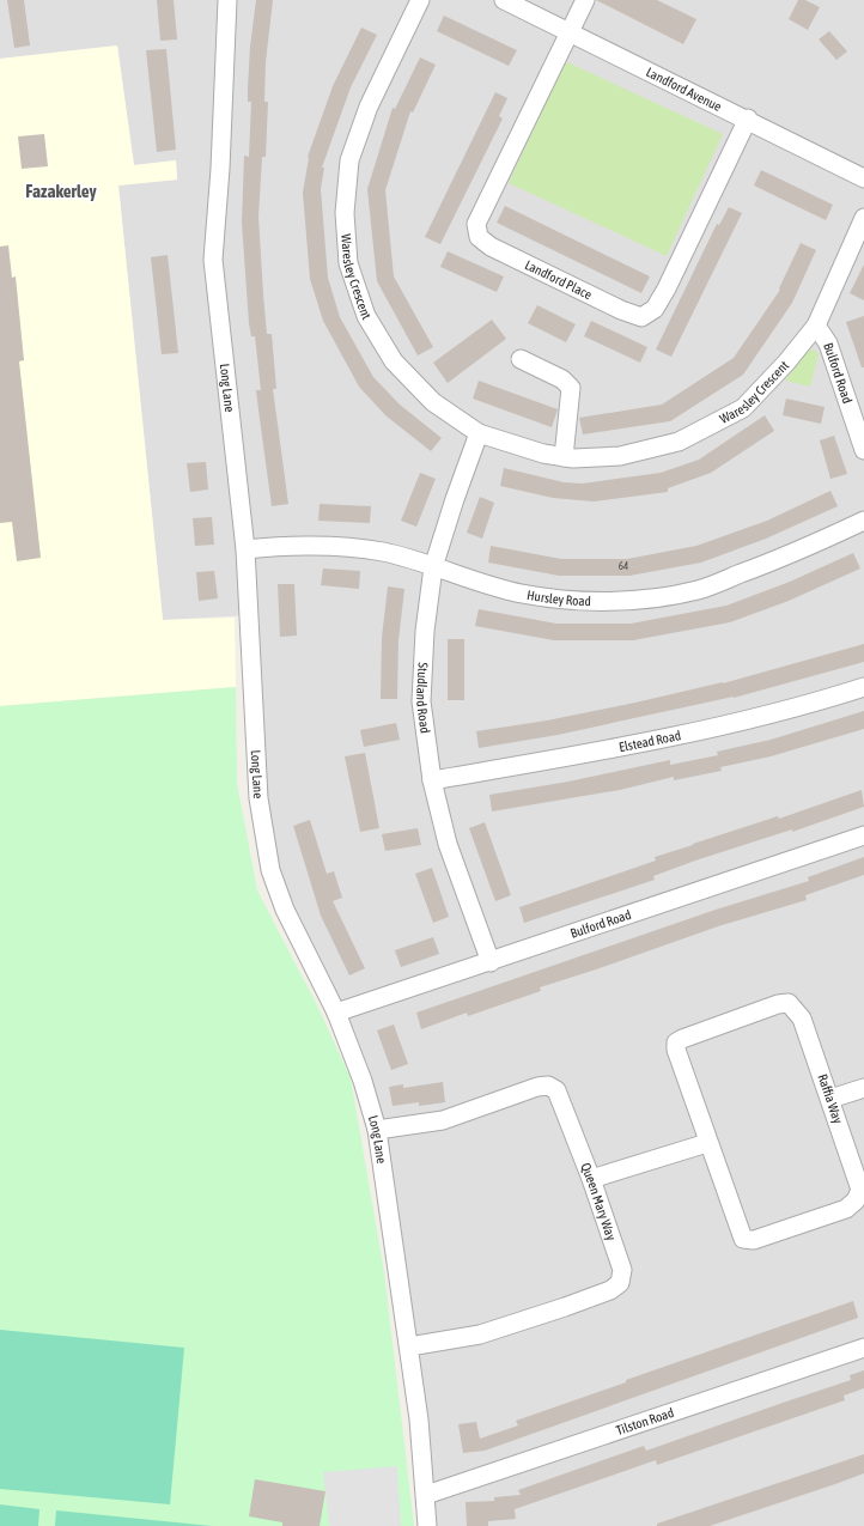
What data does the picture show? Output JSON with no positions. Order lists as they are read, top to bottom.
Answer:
{
  "streets": {
    "street": [
      "Landford Avenue",
      "Waresley Crescent",
      "Landford Place",
      "Bulford Road",
      "Long Lane",
      "Hursley Road",
      "Studland Road",
      "Elstead Road",
      "Raffia Way",
      "Queen Mary Way",
      "Tilston Road"
    ]
  },
  "crossings": [
    ["Landford Avenue", "Landford Place"],
    ["Waresley Crescent", "Bulford Road"],
    ["Waresley Crescent", "Studland Road"],
    ["Bulford Road", "Long Lane"],
    ["Bulford Road", "Studland Road"],
    ["Long Lane", "Hursley Road"],
    ["Long Lane", "Queen Mary Way"],
    ["Long Lane", "Tilston Road"],
    ["Hursley Road", "Studland Road"],
    ["Studland Road", "Elstead Road"]
  ],
  "districts": ["Fazakerley"],
  "house_numbers": ["64"]
}
